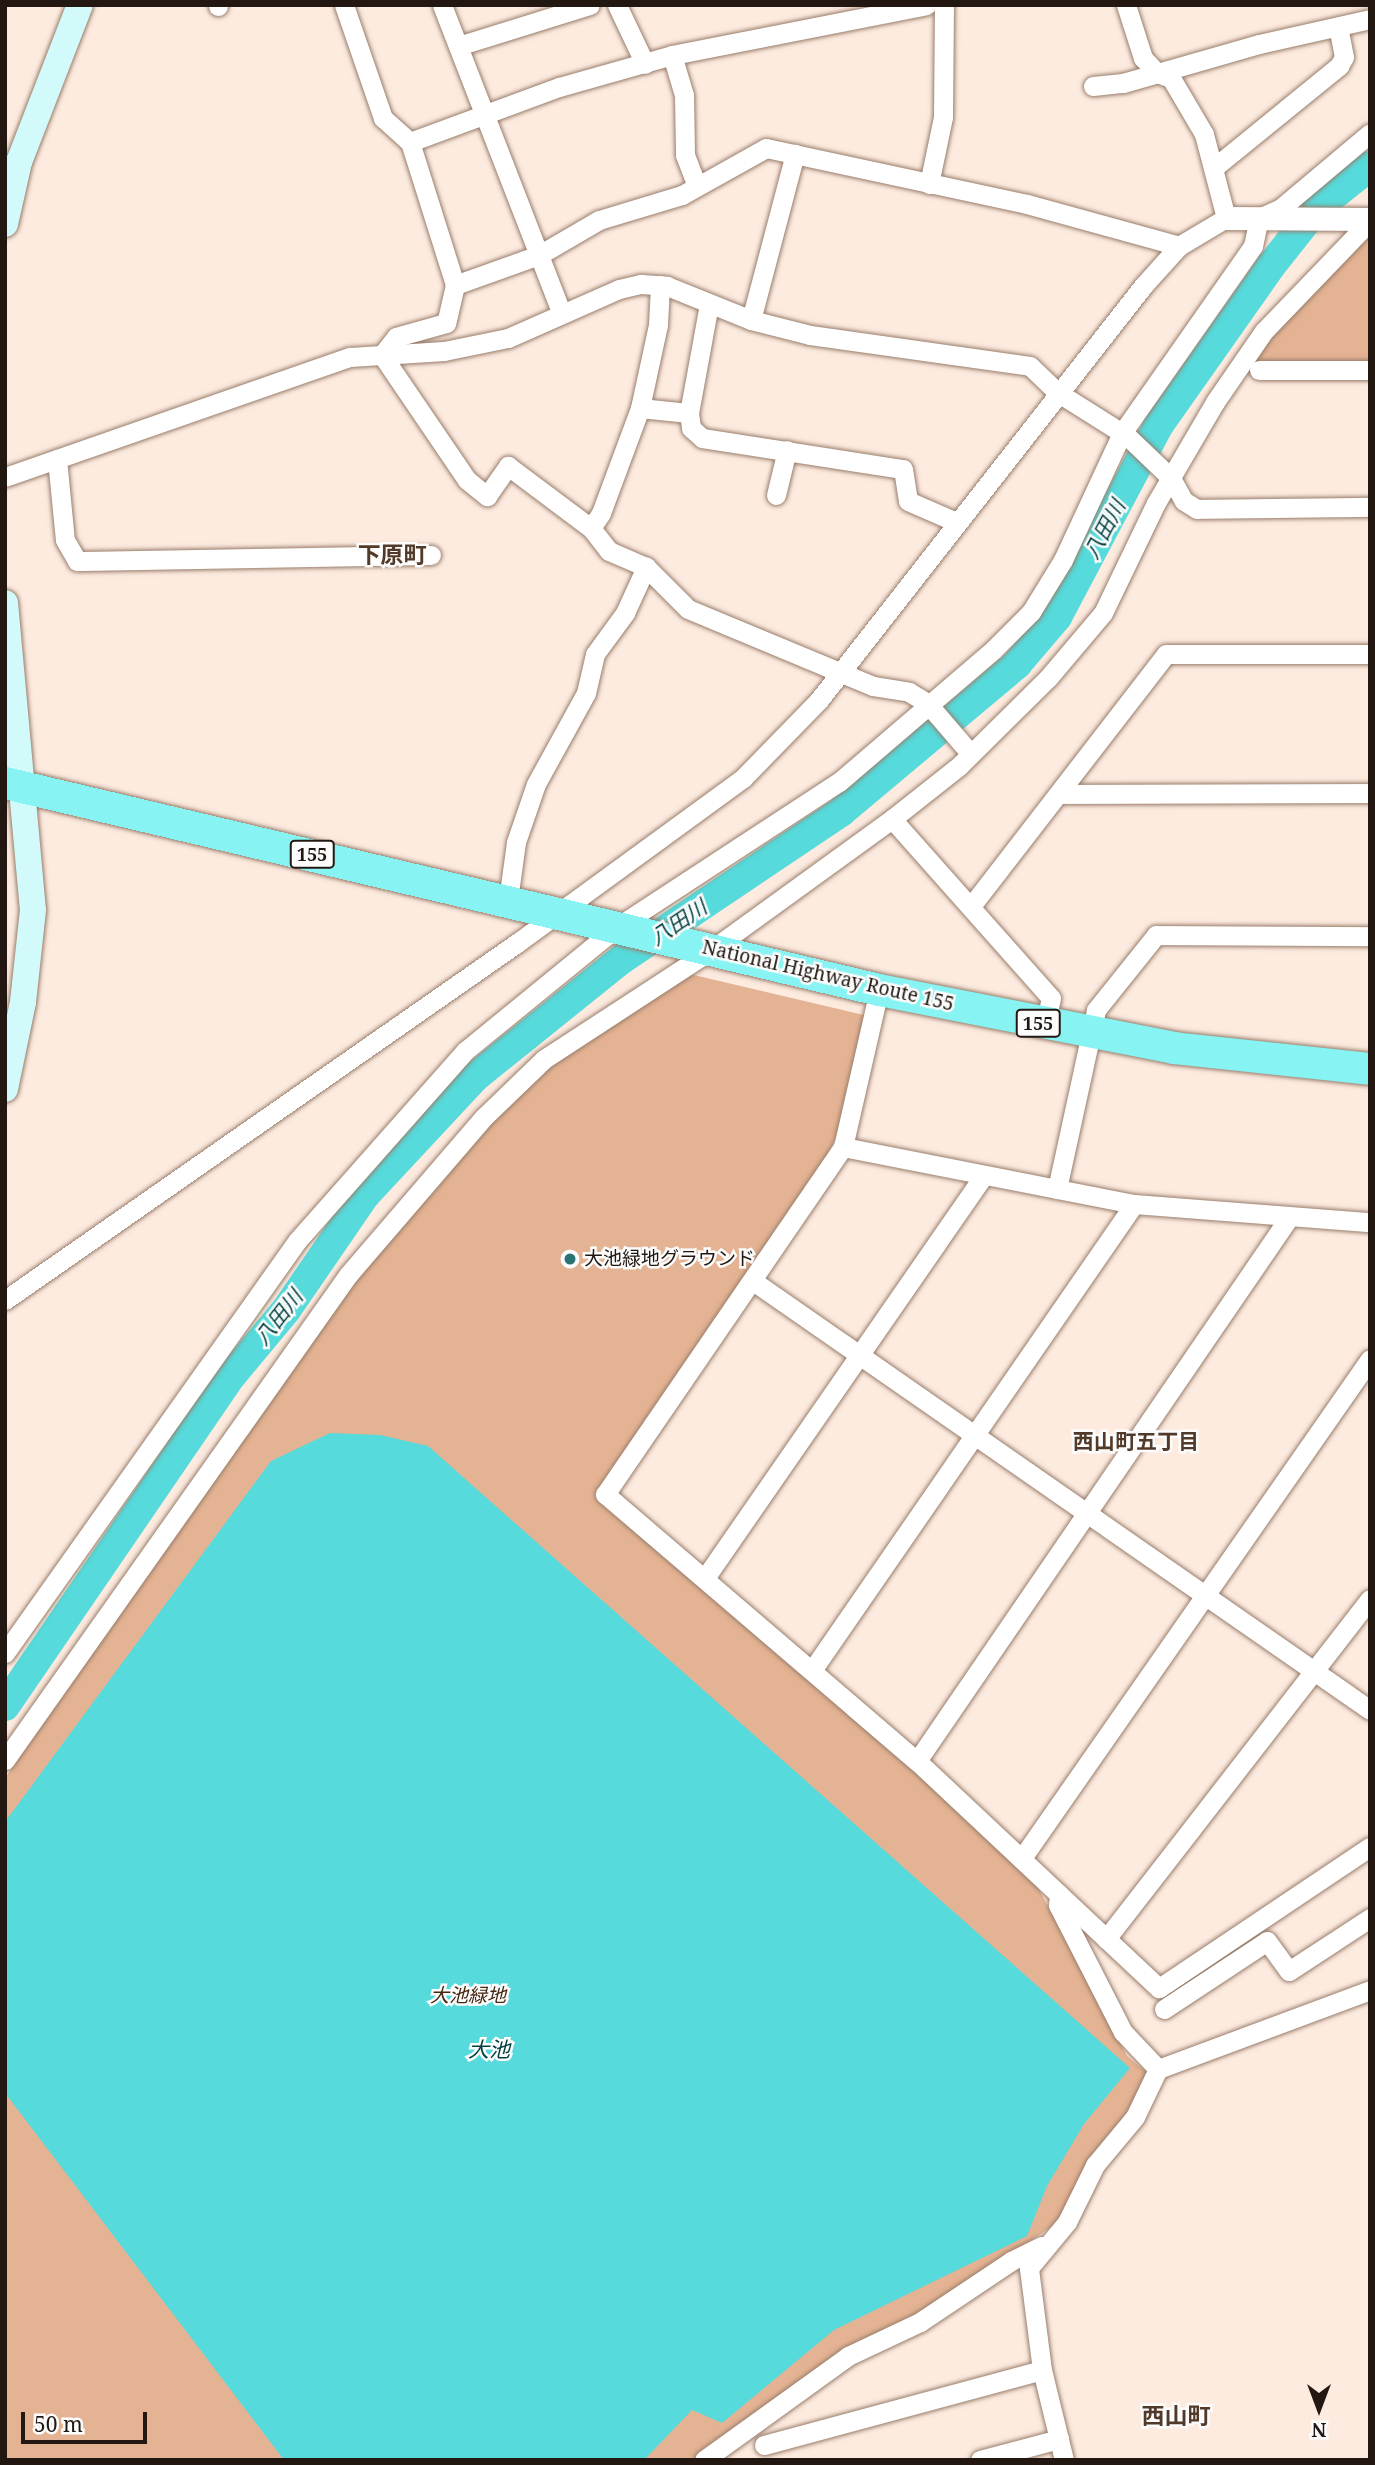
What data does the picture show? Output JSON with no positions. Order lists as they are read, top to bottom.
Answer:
{
  "streets": {
    "highway": ["155", "National Highway Route 155"]
  },
  "districts": ["下原町", "西山町五丁目", "西山町"],
  "water": ["八田川", "大池"],
  "parks": ["大池緑地"],
  "places": ["大池緑地グラウンド"],
  "scale_bar": "50 m",
  "north": "bottom"
}
